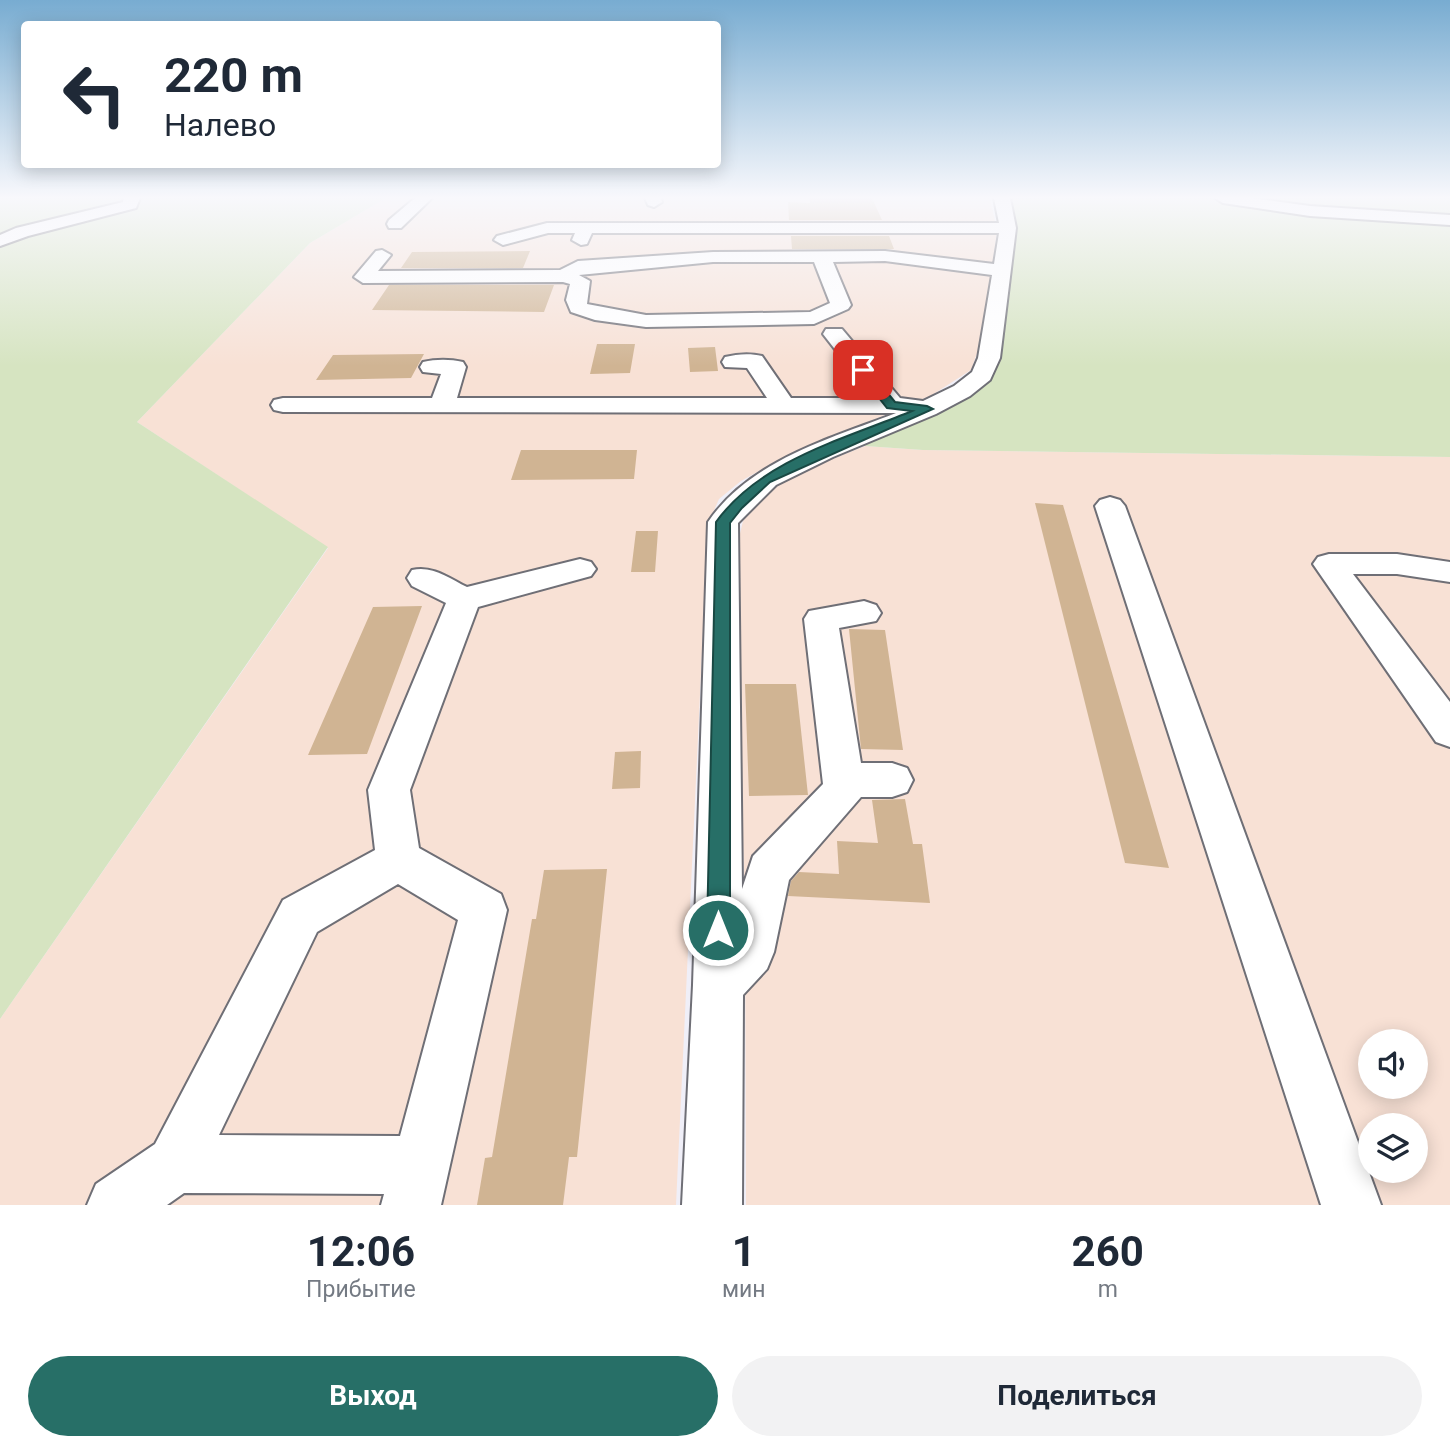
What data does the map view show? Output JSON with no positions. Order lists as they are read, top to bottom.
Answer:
{
  "page": {
    "turn": ["220 m", "Налево"],
    "eta": [
      "12:06",
      "Прибытие",
      "1",
      "мин",
      "260",
      "m"
    ],
    "buttons": ["Выход", "Поделиться"]
  }
}
